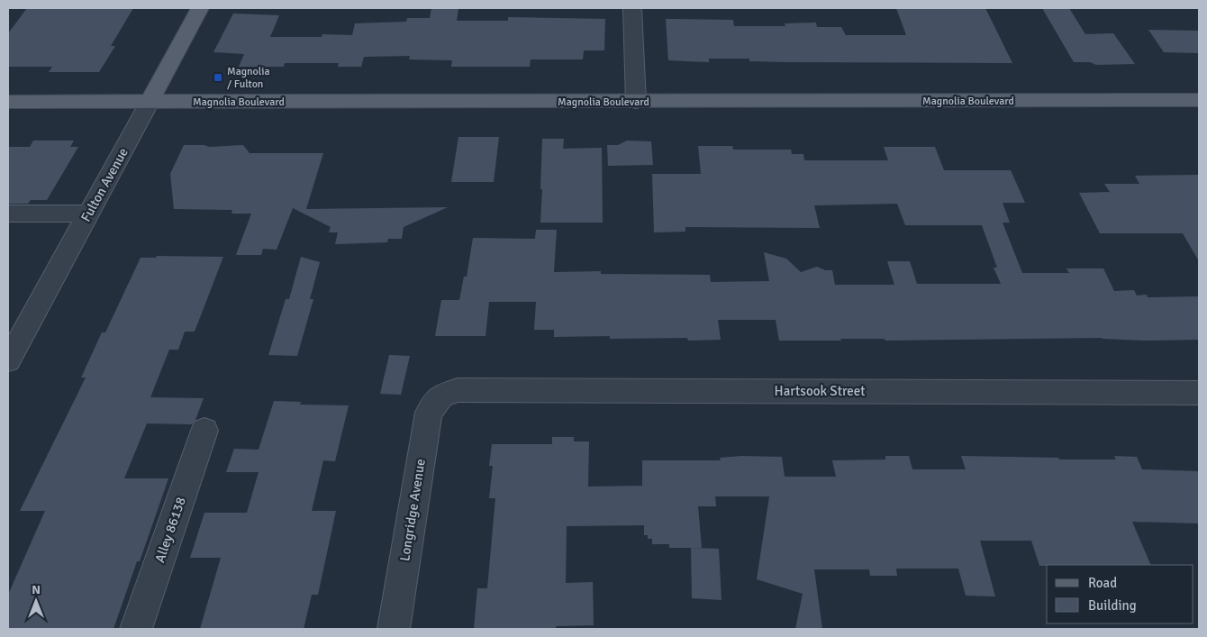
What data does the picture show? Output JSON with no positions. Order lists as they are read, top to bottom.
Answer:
{
  "streets": {
    "main road": ["Magnolia Boulevard", "Fulton Avenue"],
    "street": ["Hartsook Street", "Longridge Avenue", "Alley 86138"]
  },
  "crossings": [
    ["Magnolia Boulevard", "Fulton Avenue"],
    ["Hartsook Street", "Longridge Avenue"]
  ],
  "places": {
    "transit": ["Magnolia / Fulton"]
  },
  "legend": ["Road", "Building"],
  "north": "top"
}
